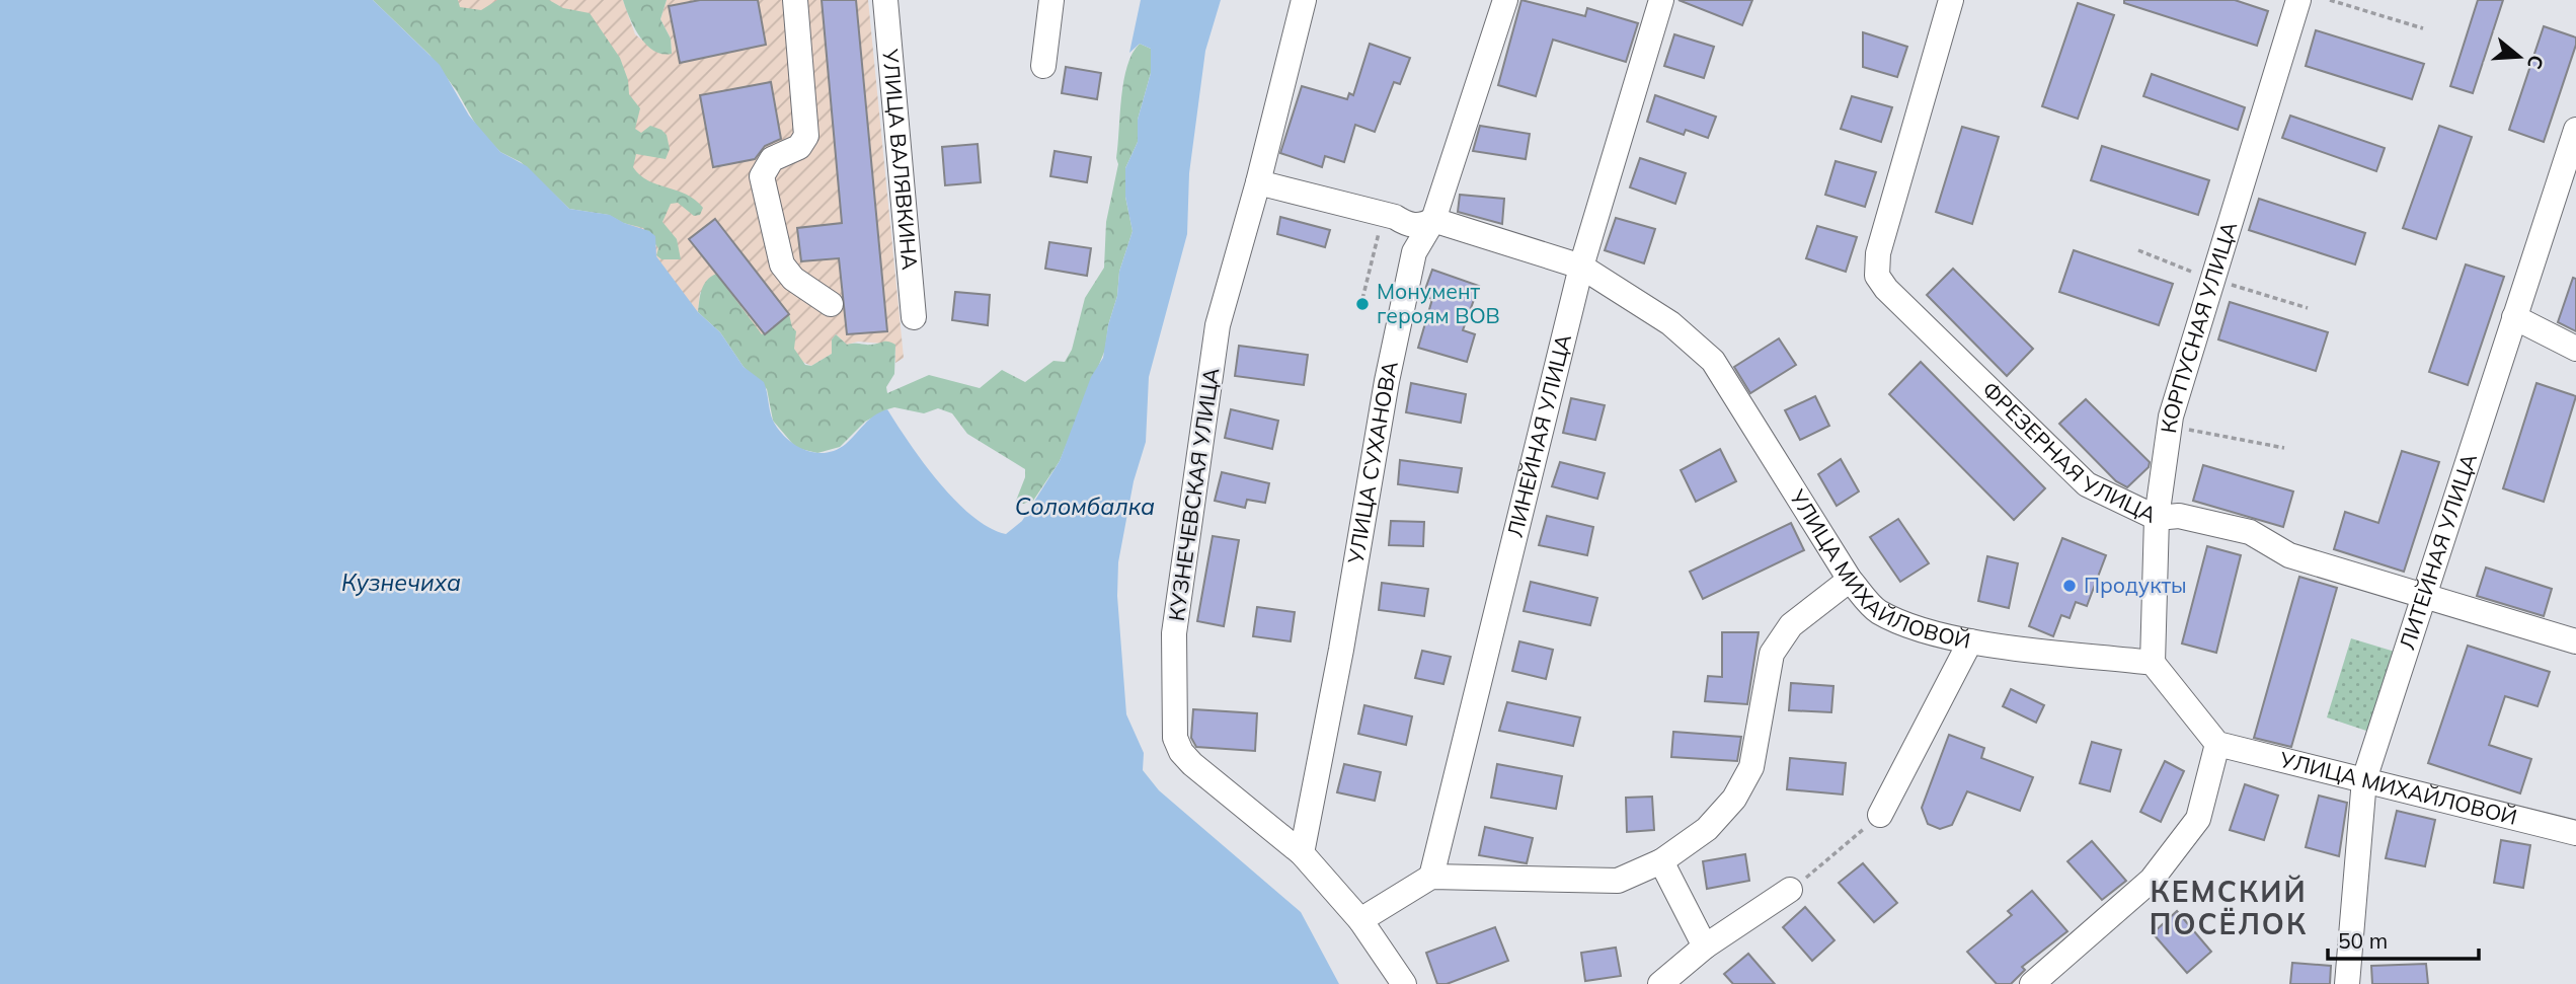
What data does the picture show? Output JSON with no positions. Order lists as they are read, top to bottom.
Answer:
{
  "streets": {
    "street": [
      "УЛИЦА ВАЛЯВКИНА",
      "КОРПУСНАЯ УЛИЦА",
      "ЛИНЕЙНАЯ УЛИЦА",
      "ФРЕЗЕРНАЯ УЛИЦА",
      "УЛИЦА СУХАНОВА",
      "КУЗНЕЧЕВСКАЯ УЛИЦА",
      "ЛИТЕЙНАЯ УЛИЦА",
      "УЛИЦА МИХАЙЛОВОЙ"
    ]
  },
  "crossings": [
    ["КОРПУСНАЯ УЛИЦА", "ФРЕЗЕРНАЯ УЛИЦА"],
    ["КОРПУСНАЯ УЛИЦА", "УЛИЦА МИХАЙЛОВОЙ"],
    ["ЛИНЕЙНАЯ УЛИЦА", "УЛИЦА МИХАЙЛОВОЙ"],
    ["ФРЕЗЕРНАЯ УЛИЦА", "ЛИТЕЙНАЯ УЛИЦА"],
    ["УЛИЦА СУХАНОВА", "КУЗНЕЧЕВСКАЯ УЛИЦА"],
    ["УЛИЦА СУХАНОВА", "УЛИЦА МИХАЙЛОВОЙ"],
    ["КУЗНЕЧЕВСКАЯ УЛИЦА", "УЛИЦА МИХАЙЛОВОЙ"],
    ["ЛИТЕЙНАЯ УЛИЦА", "УЛИЦА МИХАЙЛОВОЙ"]
  ],
  "districts": ["КЕМСКИЙ ПОСЁЛОК"],
  "water": ["Соломбалка", "Кузнечиха"],
  "places": ["Монумент героям ВОВ", "Продукты"],
  "scale_bar": "50 m",
  "north": "right"
}
